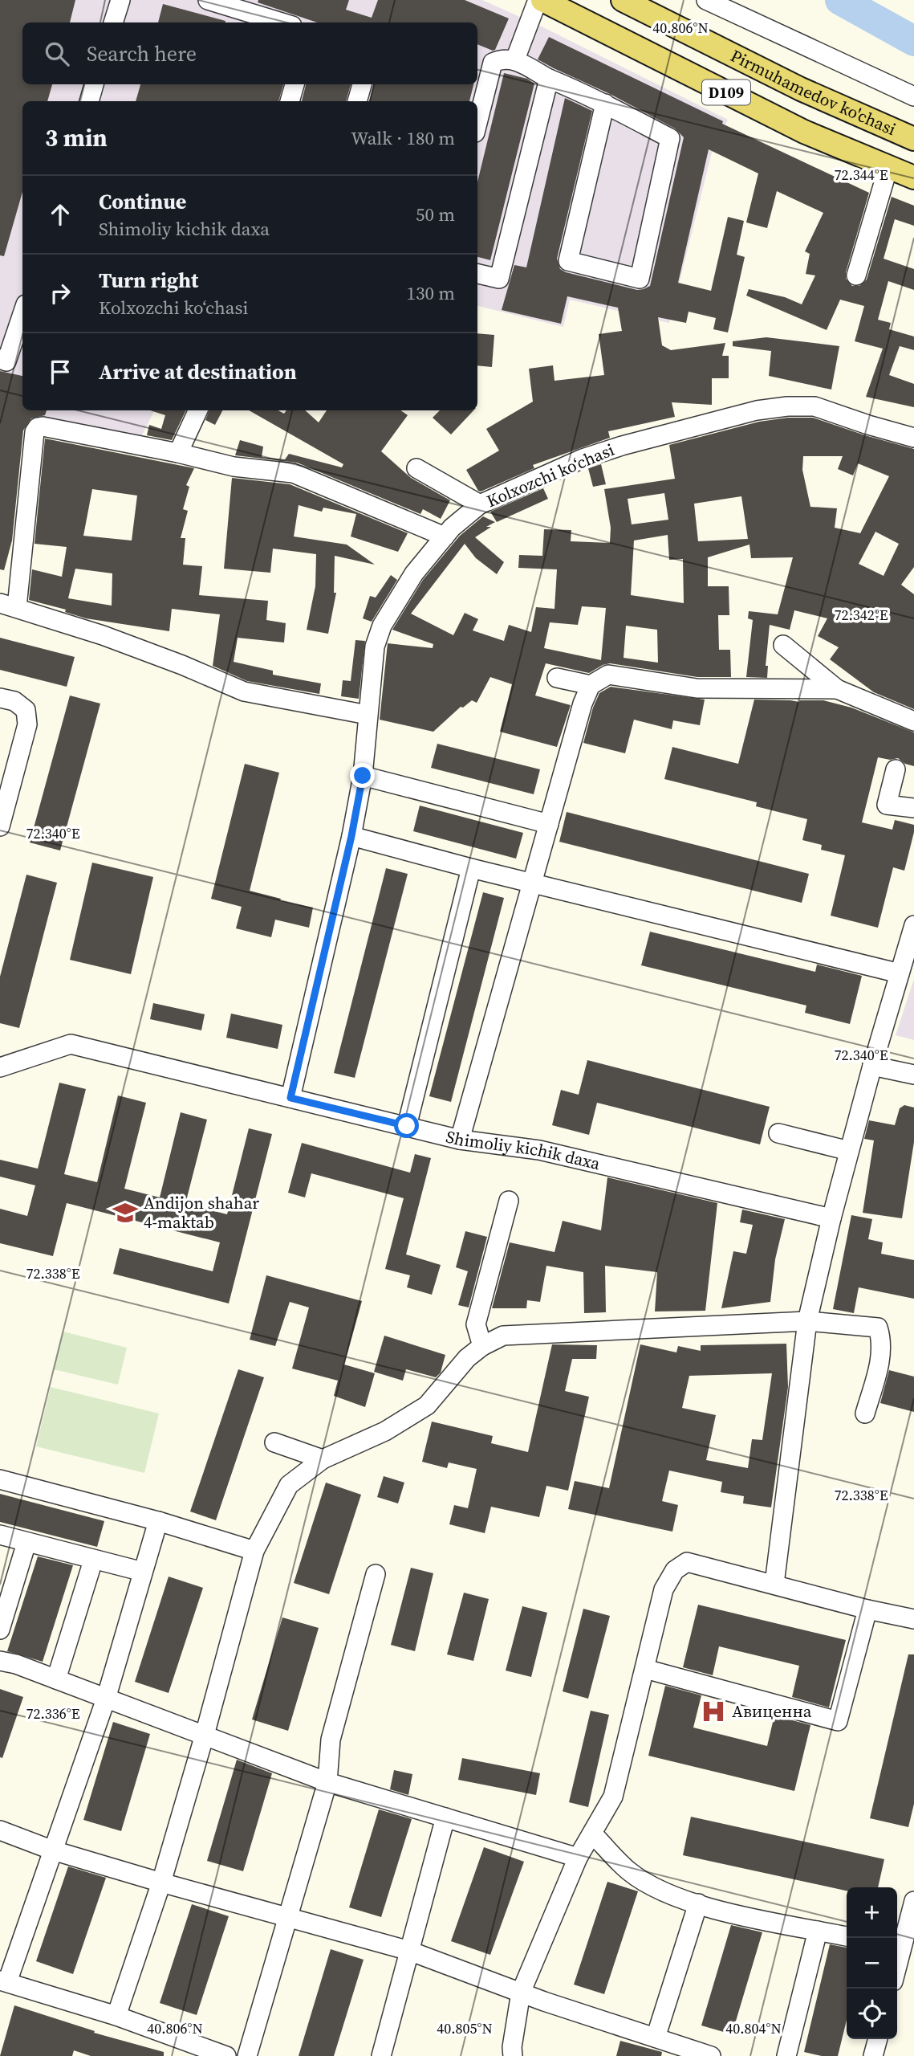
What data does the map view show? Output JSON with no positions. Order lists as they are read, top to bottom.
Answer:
{
  "streets": {
    "main road": ["D109", "Pirmuhamedov ko'chasi"],
    "street": ["Kolxozchi koʻchasi", "Shimoliy kichik daxa"]
  },
  "crossings": [
    ["Kolxozchi koʻchasi", "Shimoliy kichik daxa"]
  ],
  "places": {
    "school or university": ["Andijon shahar 4-maktab"],
    "hospital": ["Авиценна"]
  },
  "page": {
    "search": "Search here",
    "heading": ["3 min", "Walk · 180 m"],
    "list": [
      ["Continue", "Shimoliy kichik daxa", "50 m"],
      ["Turn right", "Kolxozchi koʻchasi", "130 m"],
      "Arrive at destination"
    ],
    "map_buttons": ["+", "−"]
  },
  "coordinates": [
    "40.806°N",
    "72.344°E",
    "72.342°E",
    "72.340°E",
    "72.338°E",
    "72.336°E",
    "40.805°N",
    "40.804°N"
  ]
}
